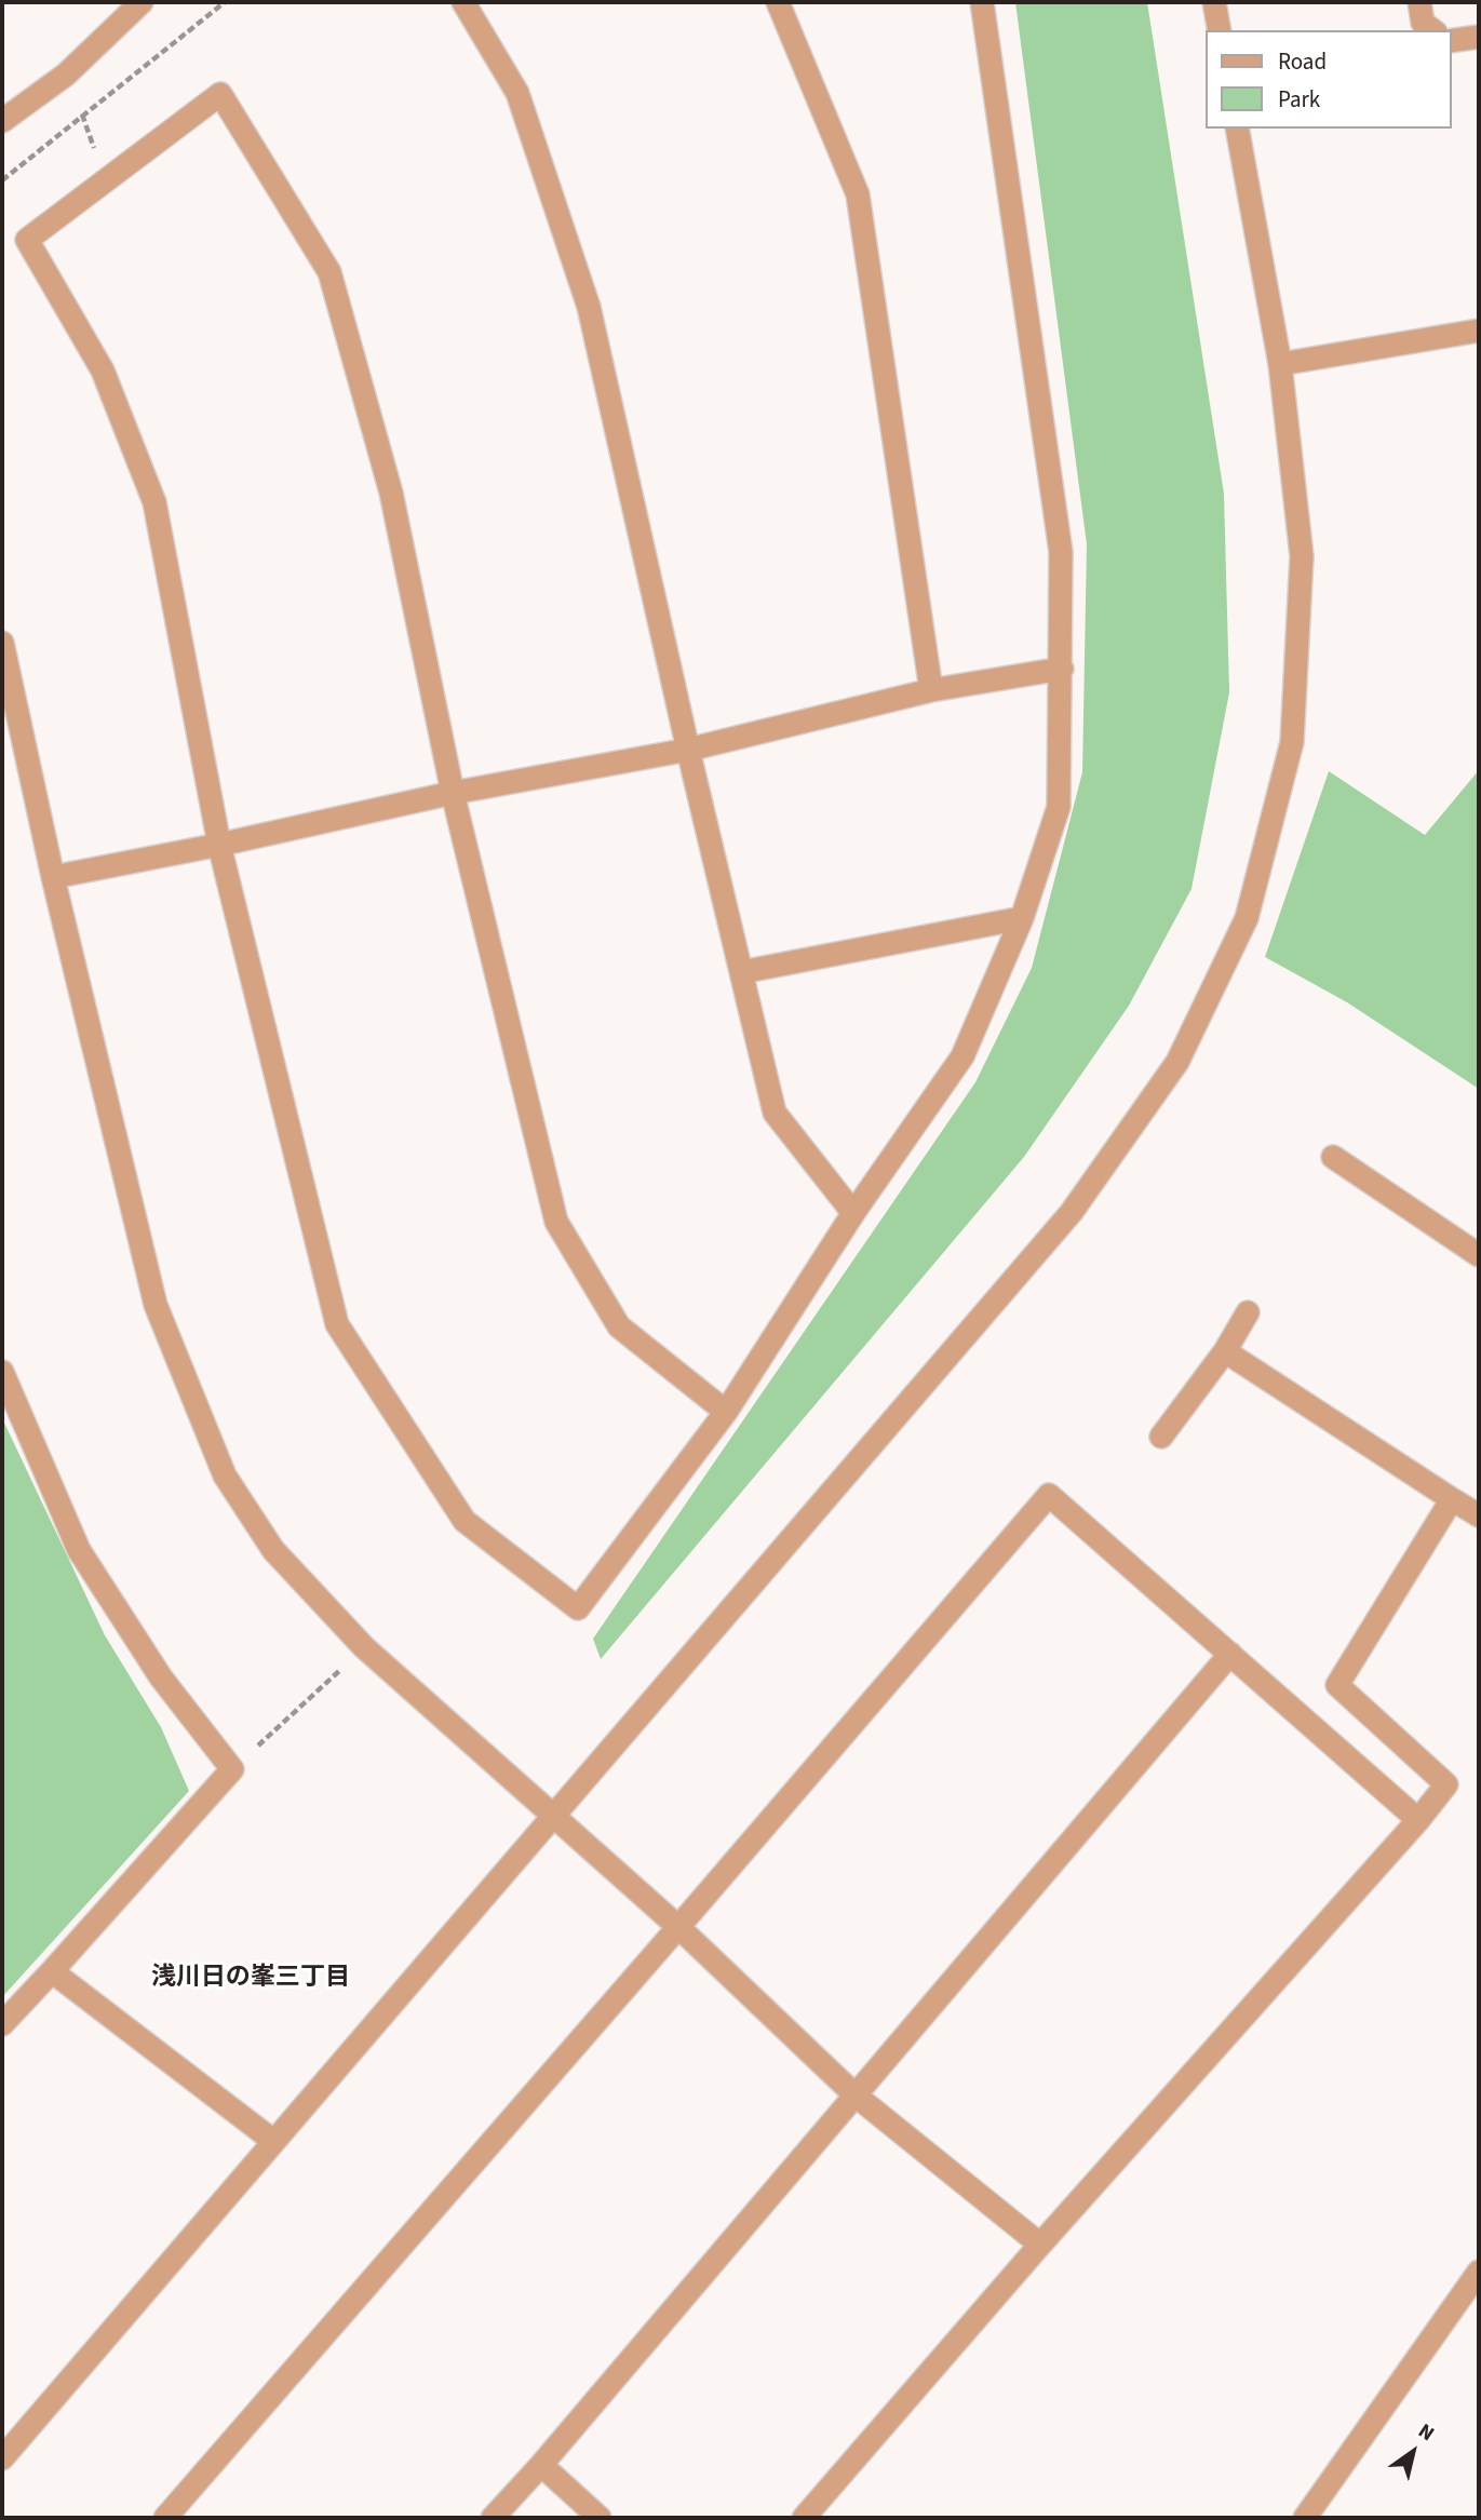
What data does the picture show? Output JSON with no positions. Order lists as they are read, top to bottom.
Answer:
{
  "districts": ["浅川日の峯三丁目"],
  "legend": ["Road", "Park"],
  "north": "top right"
}
